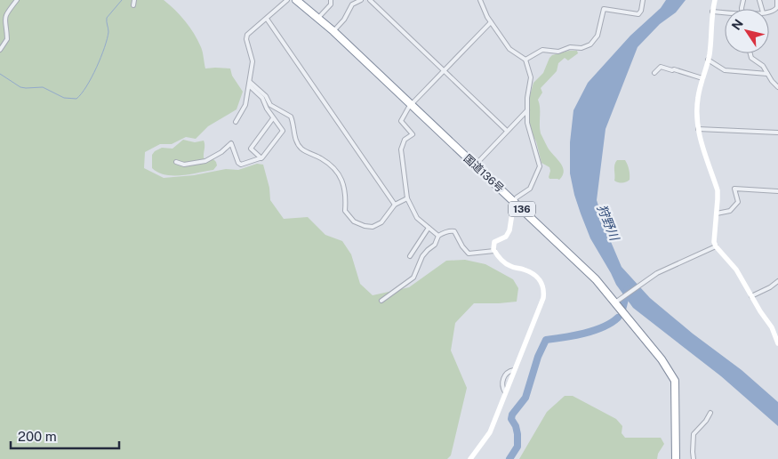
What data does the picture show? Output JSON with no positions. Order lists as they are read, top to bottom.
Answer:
{
  "streets": {
    "highway": ["国道136号", "136"]
  },
  "water": ["狩野川"],
  "scale_bar": "200 m",
  "north": "top left"
}
